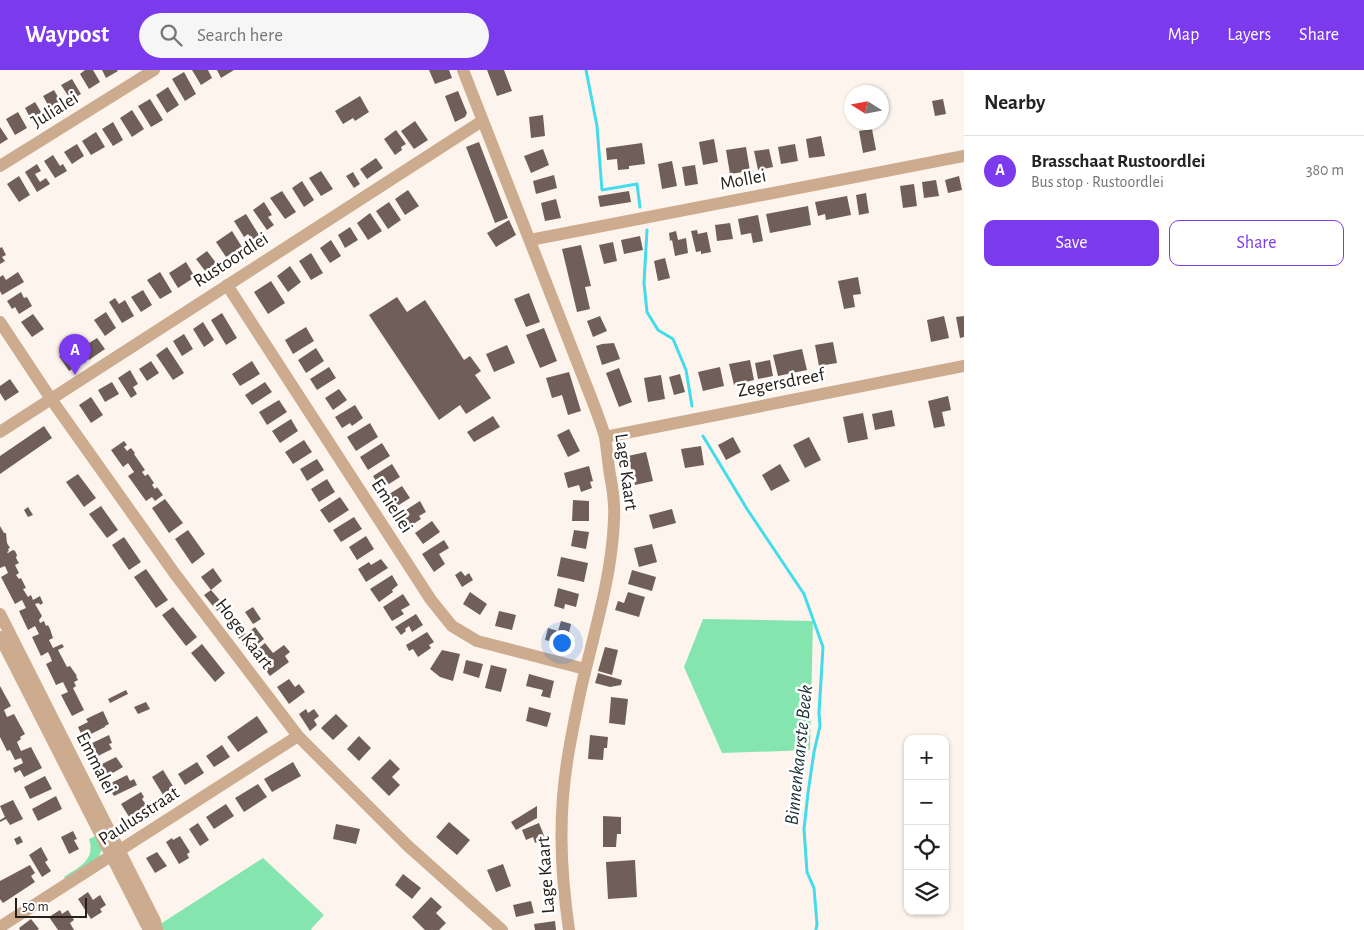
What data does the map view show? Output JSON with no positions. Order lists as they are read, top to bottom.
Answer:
{
  "streets": {
    "street": [
      "Julialei",
      "Mollei",
      "Rustoordlei",
      "Zegersdreef",
      "Lage Kaart",
      "Emiellei",
      "Hoge Kaart",
      "Emmalei",
      "Paulusstraat"
    ]
  },
  "crossings": [
    ["Mollei", "Lage Kaart"],
    ["Rustoordlei", "Lage Kaart"],
    ["Rustoordlei", "Emiellei"],
    ["Rustoordlei", "Hoge Kaart"],
    ["Zegersdreef", "Lage Kaart"],
    ["Lage Kaart", "Emiellei"],
    ["Hoge Kaart", "Paulusstraat"],
    ["Emmalei", "Paulusstraat"]
  ],
  "water": ["Binnenkaarste Beek"],
  "scale_bar": "50 m",
  "north": "left",
  "page": {
    "header": "Waypost",
    "search": "Search here",
    "nav": ["Map", "Layers", "Share"],
    "heading": "Nearby",
    "list": [
      {
        "mark": "A",
        "name": "Brasschaat Rustoordlei",
        "note": "Bus stop · Rustoordlei",
        "value": "380 m"
      }
    ],
    "buttons": ["Save", "Share"],
    "pins": "A",
    "map_buttons": ["+", "−"],
    "scale": "50 m"
  }
}
